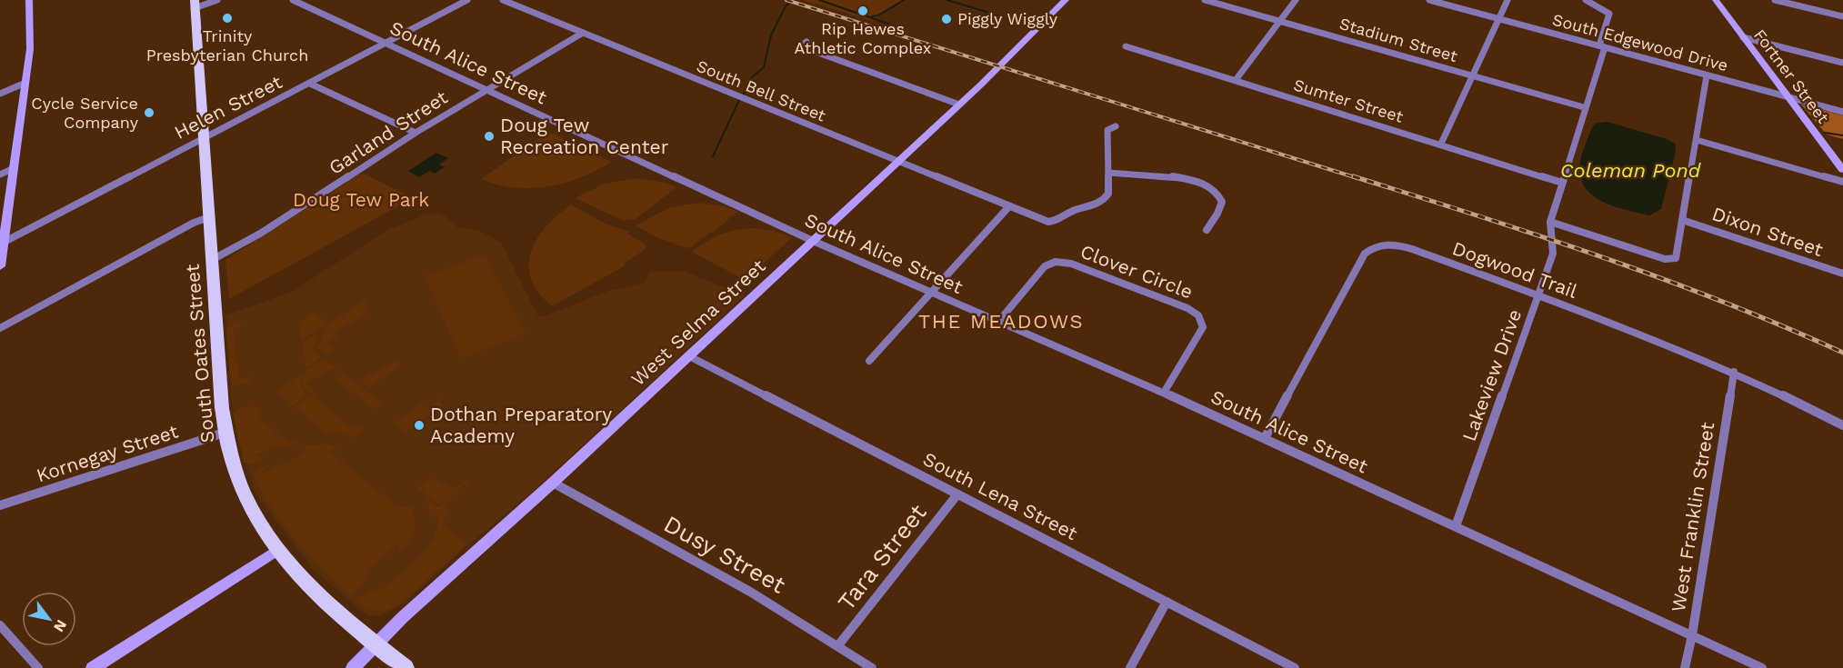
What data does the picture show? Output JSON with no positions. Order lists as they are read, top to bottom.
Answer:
{
  "streets": {
    "main road": ["South Oates Street"],
    "street": [
      "Stadium Street",
      "South Edgewood Drive",
      "South Alice Street",
      "Fortner Street",
      "South Bell Street",
      "Sumter Street",
      "Helen Street",
      "Garland Street",
      "Dixon Street",
      "Dogwood Trail",
      "Clover Circle",
      "West Selma Street",
      "Lakeview Drive",
      "Kornegay Street",
      "South Lena Street",
      "West Franklin Street",
      "Dusy Street",
      "Tara Street"
    ]
  },
  "crossings": [
    ["Stadium Street", "Lakeview Drive"],
    ["South Edgewood Drive", "Fortner Street"],
    ["South Edgewood Drive", "Lakeview Drive"],
    ["South Alice Street", "Helen Street"],
    ["South Alice Street", "Garland Street"],
    ["South Alice Street", "Dogwood Trail"],
    ["South Alice Street", "Clover Circle"],
    ["South Alice Street", "West Selma Street"],
    ["South Alice Street", "Lakeview Drive"],
    ["South Alice Street", "West Franklin Street"],
    ["South Bell Street", "Garland Street"],
    ["South Bell Street", "West Selma Street"],
    ["Sumter Street", "Lakeview Drive"],
    ["Helen Street", "South Oates Street"],
    ["Garland Street", "South Oates Street"],
    ["Dogwood Trail", "Lakeview Drive"],
    ["Dogwood Trail", "West Franklin Street"],
    ["West Selma Street", "South Oates Street"],
    ["West Selma Street", "South Lena Street"],
    ["West Selma Street", "Dusy Street"],
    ["South Oates Street", "Kornegay Street"],
    ["South Lena Street", "Tara Street"],
    ["Dusy Street", "Tara Street"]
  ],
  "districts": ["THE MEADOWS"],
  "water": ["Coleman Pond"],
  "parks": ["Doug Tew Park"],
  "places": [
    "Rip Hewes Athletic Complex",
    "Trinity Presbyterian Church",
    "Piggly Wiggly",
    "Cycle Service Company",
    "Doug Tew Recreation Center",
    "Dothan Preparatory Academy"
  ],
  "north": "bottom right"
}
